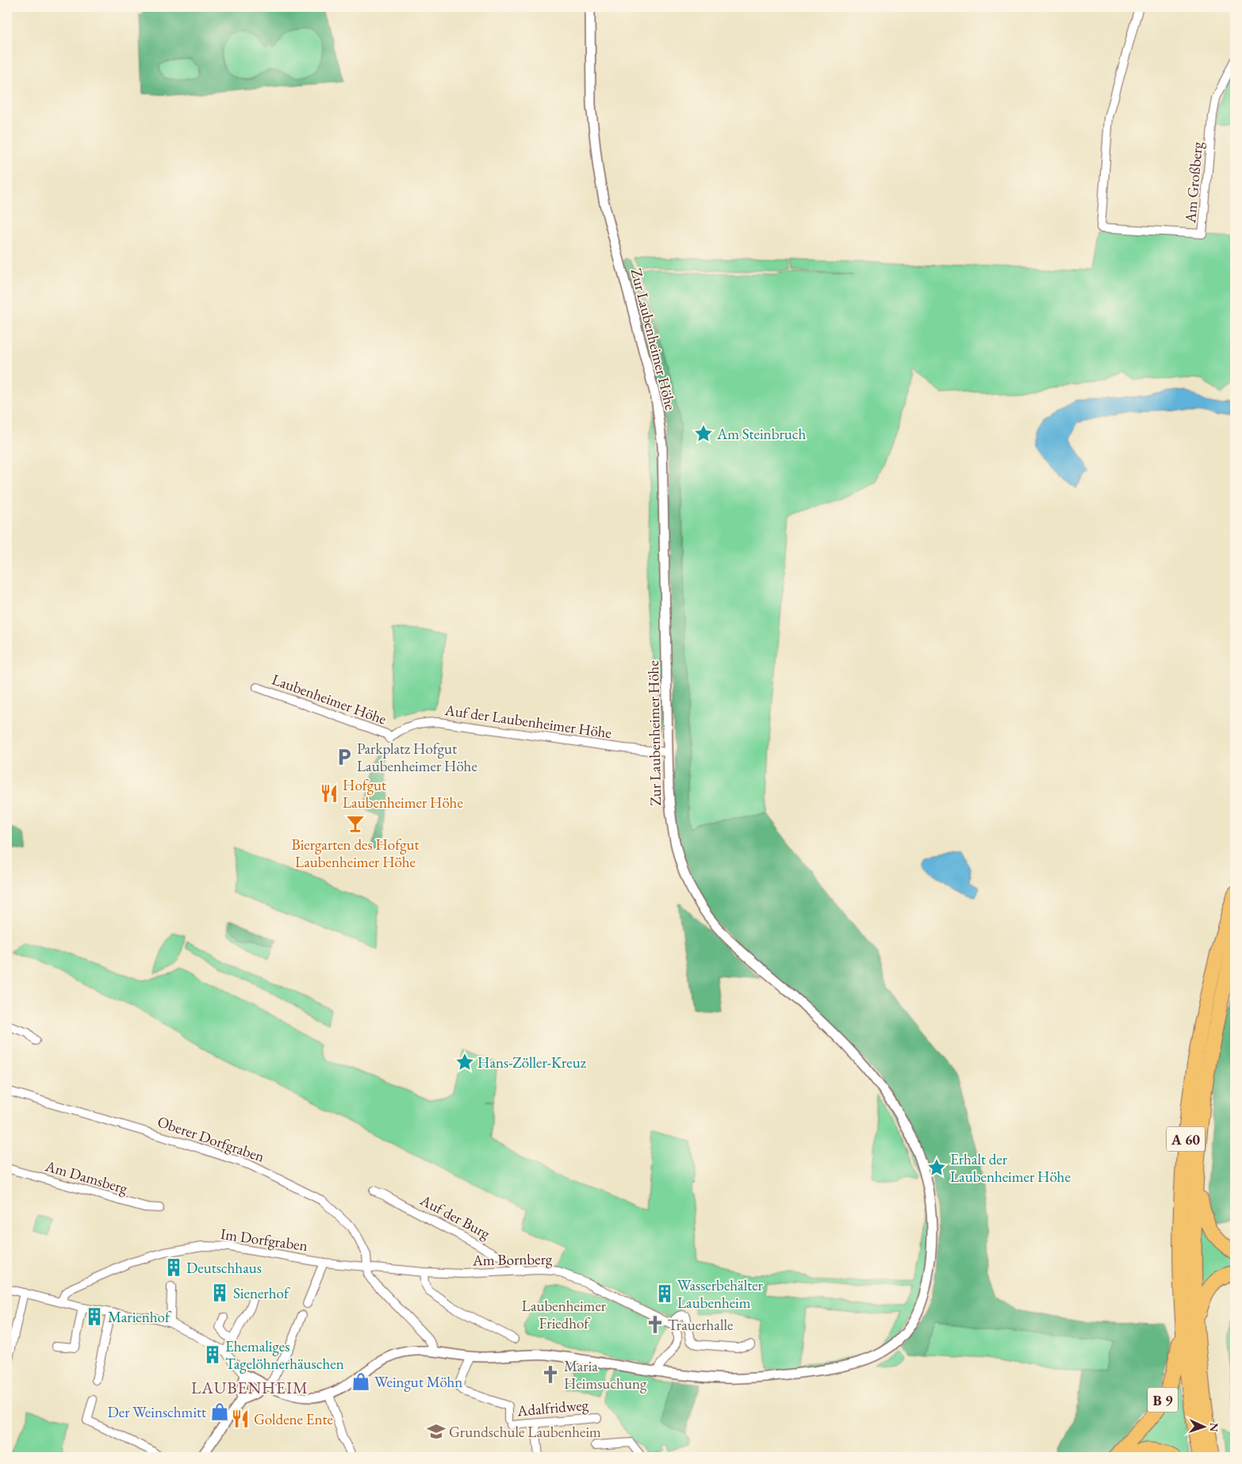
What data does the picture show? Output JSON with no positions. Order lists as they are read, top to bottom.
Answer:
{
  "streets": {
    "highway": ["A 60", "B 9"],
    "street": [
      "Am Großberg",
      "Zur Laubenheimer Höhe",
      "Laubenheimer Höhe",
      "Auf der Laubenheimer Höhe",
      "Oberer Dorfgraben",
      "Am Damsberg",
      "Auf der Burg",
      "Im Dorfgraben",
      "Am Bornberg",
      "Adalfridweg"
    ]
  },
  "crossings": [
    ["Zur Laubenheimer Höhe", "Auf der Laubenheimer Höhe"],
    ["Zur Laubenheimer Höhe", "Adalfridweg"],
    ["Laubenheimer Höhe", "Auf der Laubenheimer Höhe"],
    ["Oberer Dorfgraben", "Im Dorfgraben"],
    ["Oberer Dorfgraben", "Am Bornberg"],
    ["A 60", "B 9"],
    ["Auf der Burg", "Am Bornberg"],
    ["Im Dorfgraben", "Am Bornberg"]
  ],
  "districts": ["LAUBENHEIM"],
  "parks": ["Laubenheimer Friedhof"],
  "places": {
    "place": ["Am Steinbruch", "Hans-Zöller-Kreuz", "Erhalt der Laubenheimer Höhe"],
    "parking": ["Parkplatz Hofgut Laubenheimer Höhe"],
    "restaurant": ["Hofgut Laubenheimer Höhe", "Goldene Ente"],
    "bar": ["Biergarten des Hofgut Laubenheimer Höhe"],
    "building": [
      "Deutschhaus",
      "Sienerhof",
      "Wasserbehälter Laubenheim",
      "Marienhof",
      "Ehemaliges Tagelöhnerhäuschen"
    ],
    "church": ["Trauerhalle", "Maria Heimsuchung"],
    "shop": ["Weingut Möhn", "Der Weinschmitt"],
    "school or university": ["Grundschule Laubenheim"]
  },
  "north": "right"
}
